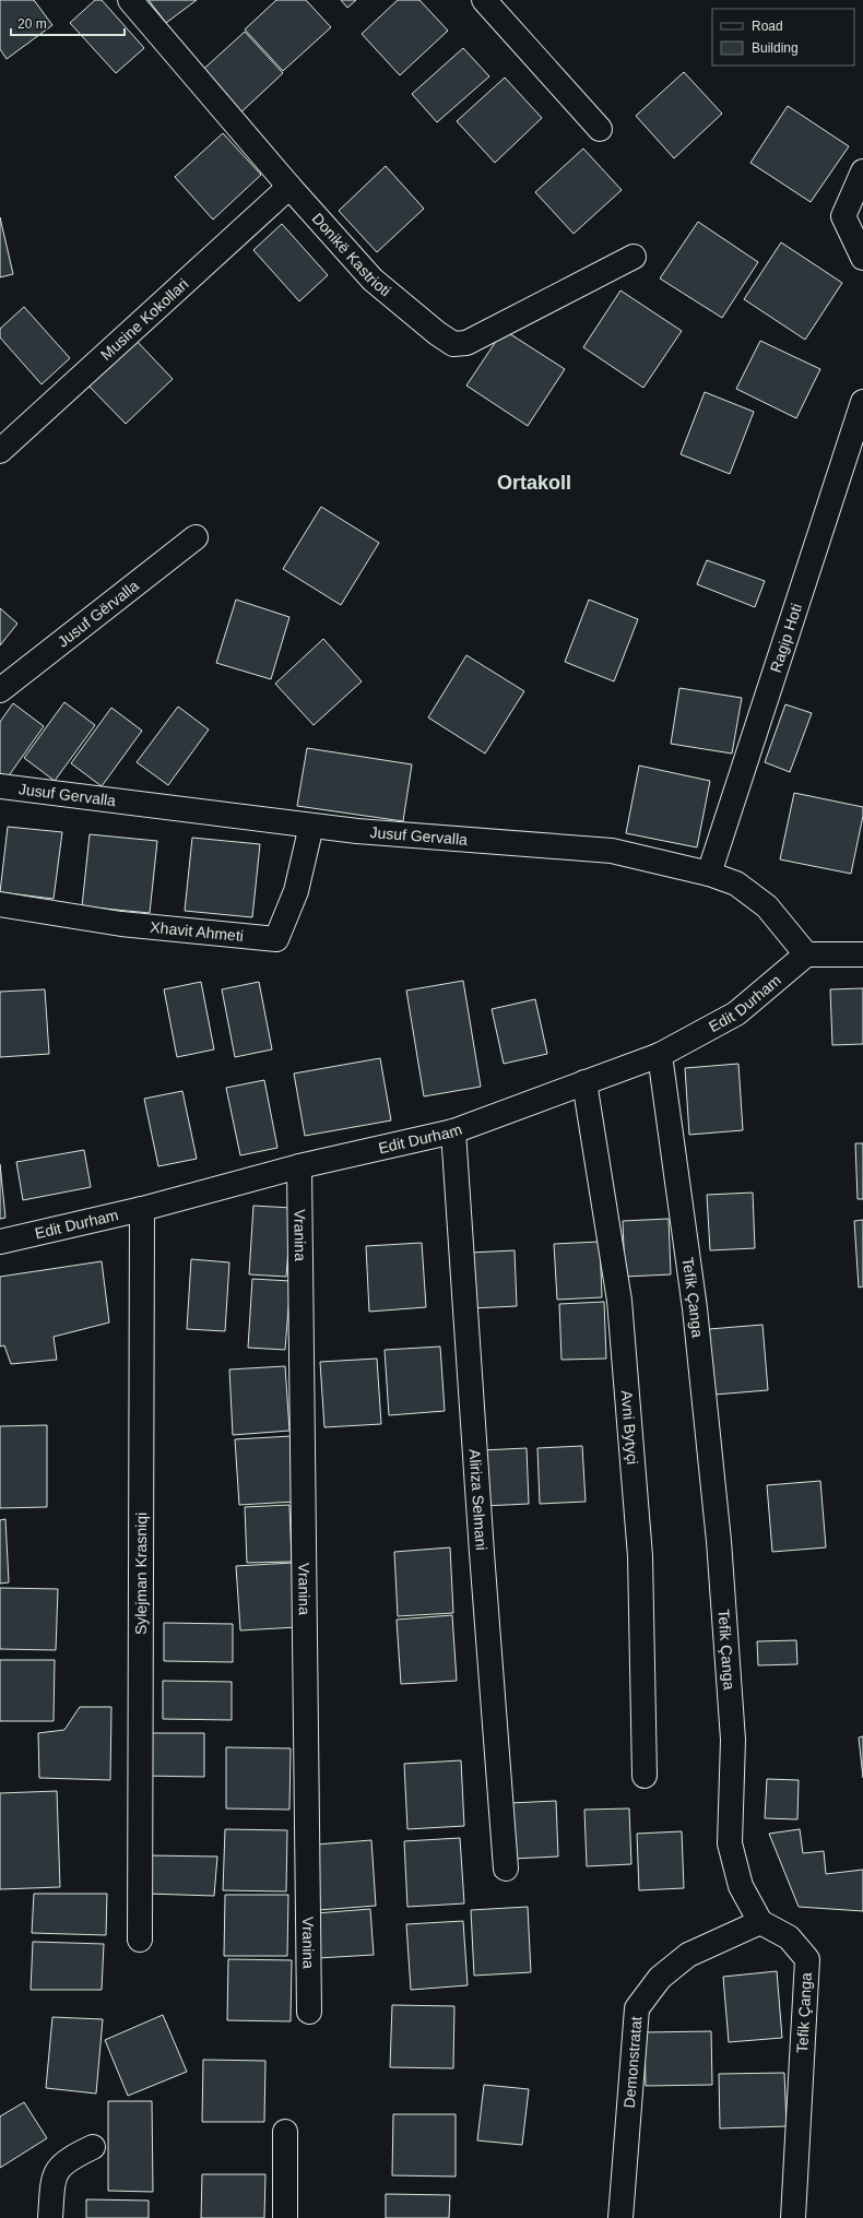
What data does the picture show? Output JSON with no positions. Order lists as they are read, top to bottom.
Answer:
{
  "streets": {
    "street": [
      "Donikë Kastrioti",
      "Musine Kokollari",
      "Jusuf Gërvalla",
      "Ragip Hoti",
      "Jusuf Gervalla",
      "Xhavit Ahmeti",
      "Edit Durham",
      "Vranina",
      "Tefik Çanga",
      "Avni Bytyçi",
      "Aliriza Selmani",
      "Sylejman Krasniqi",
      "Demonstratat"
    ]
  },
  "crossings": [
    ["Donikë Kastrioti", "Musine Kokollari"],
    ["Ragip Hoti", "Jusuf Gervalla"],
    ["Jusuf Gervalla", "Xhavit Ahmeti"],
    ["Jusuf Gervalla", "Edit Durham"],
    ["Edit Durham", "Vranina"],
    ["Edit Durham", "Tefik Çanga"],
    ["Edit Durham", "Avni Bytyçi"],
    ["Edit Durham", "Aliriza Selmani"],
    ["Edit Durham", "Sylejman Krasniqi"],
    ["Tefik Çanga", "Demonstratat"]
  ],
  "districts": ["Ortakoll"],
  "legend": ["Road", "Building"],
  "scale_bar": "20 m"
}
